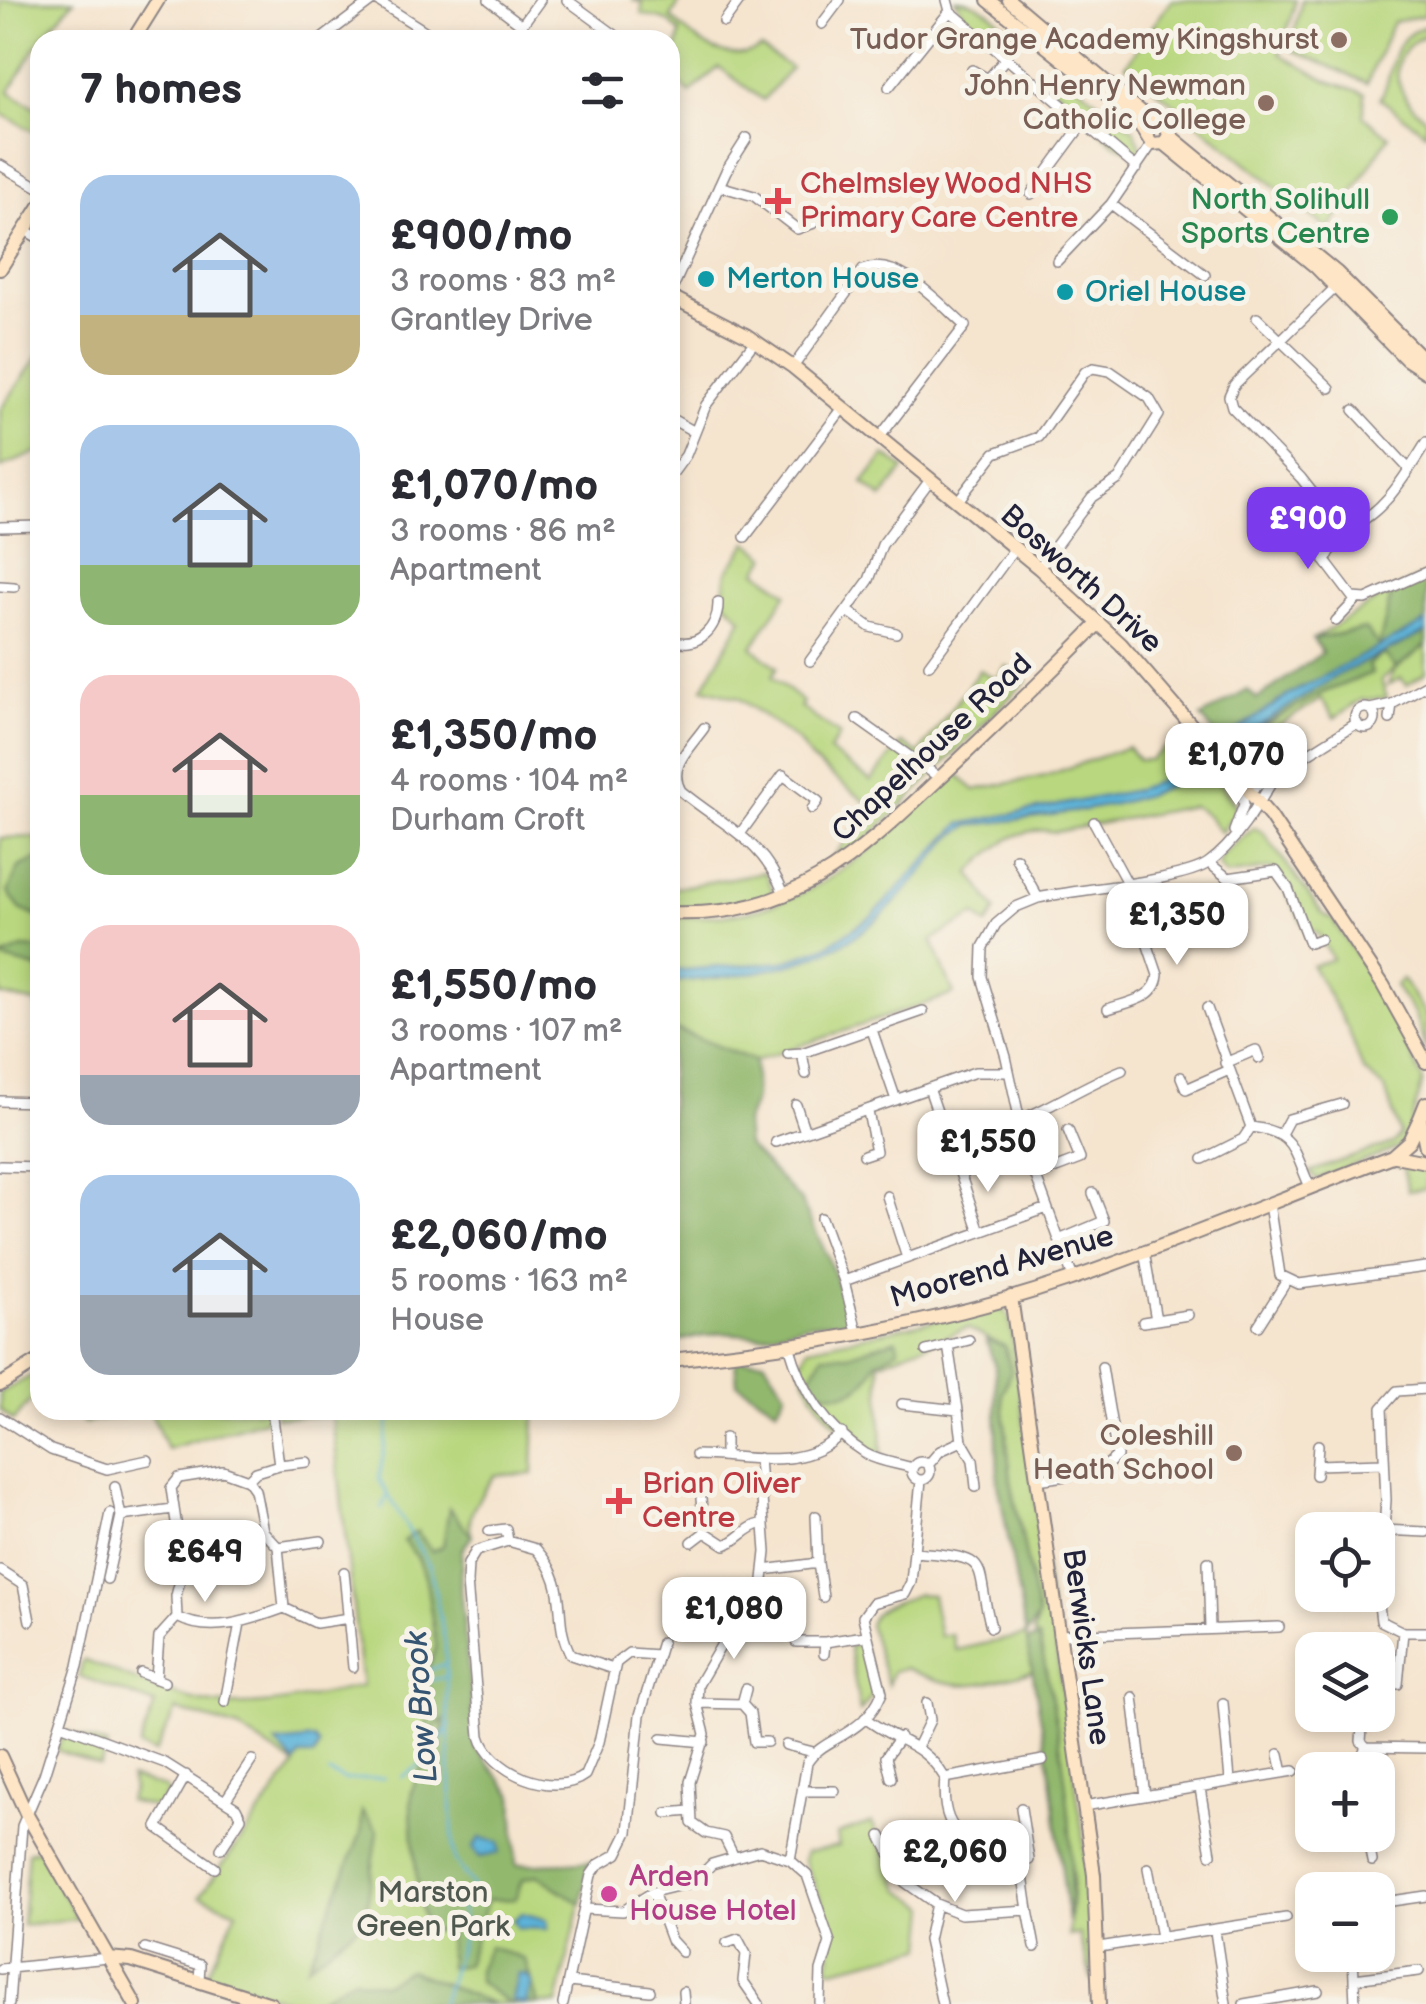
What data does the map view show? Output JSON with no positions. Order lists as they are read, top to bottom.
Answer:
{
  "streets": {
    "street": [
      "Bosworth Drive",
      "Chapelhouse Road",
      "Moorend Avenue",
      "Berwicks Lane"
    ]
  },
  "crossings": [
    ["Bosworth Drive", "Chapelhouse Road"],
    ["Moorend Avenue", "Berwicks Lane"]
  ],
  "water": ["Low Brook"],
  "parks": ["Marston Green Park"],
  "places": {
    "other": [
      "Tudor Grange Academy Kingshurst",
      "John Henry Newman Catholic College",
      "North Solihull Sports Centre",
      "Merton House",
      "Oriel House",
      "Coleshill Heath School",
      "Arden House Hotel"
    ],
    "health": ["Chelmsley Wood NHS Primary Care Centre", "Brian Oliver Centre"]
  },
  "page": {
    "heading": "7 homes",
    "list": [
      {
        "name": "£900/mo",
        "note": "3 rooms · 83 m² · Grantley Drive"
      },
      {
        "name": "£1,070/mo",
        "note": "3 rooms · 86 m² · Apartment"
      },
      {
        "name": "£1,350/mo",
        "note": "4 rooms · 104 m² · Durham Croft"
      },
      {
        "name": "£1,550/mo",
        "note": "3 rooms · 107 m² · Apartment"
      },
      {
        "name": "£2,060/mo",
        "note": "5 rooms · 163 m² · House"
      }
    ],
    "price": [
      "£900",
      "£1,070",
      "£1,350",
      "£1,550",
      "£649",
      "£1,080",
      "£2,060"
    ],
    "map_buttons": ["+", "−"]
  }
}
